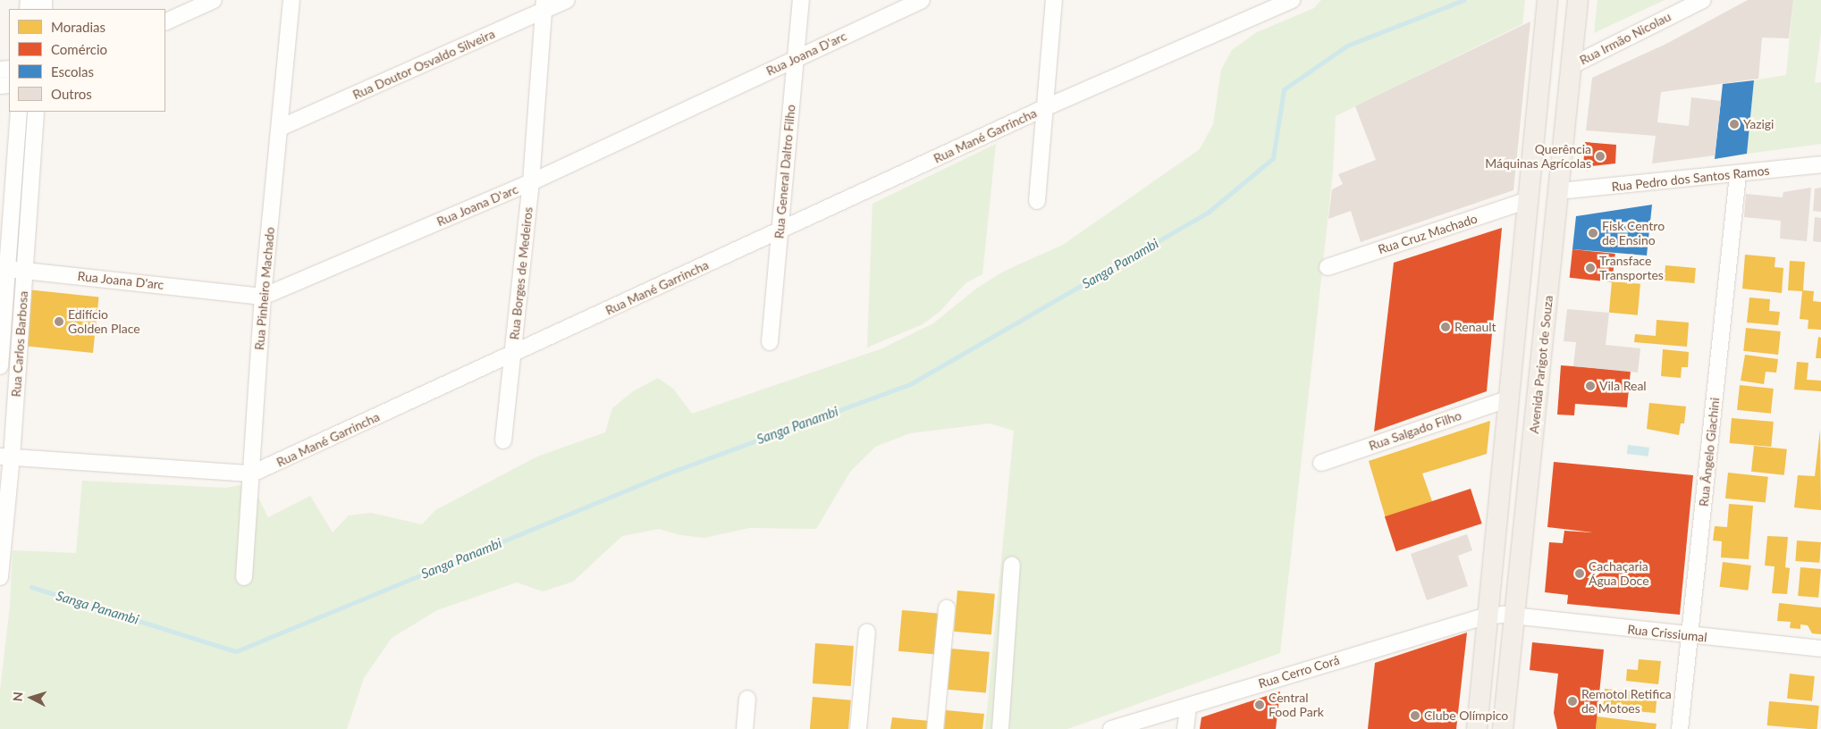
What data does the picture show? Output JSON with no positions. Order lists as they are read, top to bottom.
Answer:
{
  "streets": {
    "main road": ["Avenida Parigot de Souza"],
    "street": [
      "Rua Irmão Nicolau",
      "Rua Joana D'arc",
      "Rua Doutor Osvaldo Silveira",
      "Rua Mané Garrincha",
      "Rua General Daltro Filho",
      "Rua Pedro dos Santos Ramos",
      "Rua Cruz Machado",
      "Rua Borges de Medeiros",
      "Rua Pinheiro Machado",
      "Rua Carlos Barbosa",
      "Rua Salgado Filho",
      "Rua Ângelo Giachini",
      "Rua Crissiumal",
      "Rua Cerro Corá"
    ]
  },
  "crossings": [
    ["Rua Irmão Nicolau", "Avenida Parigot de Souza"],
    ["Rua Joana D'arc", "Rua General Daltro Filho"],
    ["Rua Joana D'arc", "Rua Borges de Medeiros"],
    ["Rua Joana D'arc", "Rua Pinheiro Machado"],
    ["Rua Joana D'arc", "Rua Carlos Barbosa"],
    ["Rua Doutor Osvaldo Silveira", "Rua Borges de Medeiros"],
    ["Rua Doutor Osvaldo Silveira", "Rua Pinheiro Machado"],
    ["Rua Mané Garrincha", "Rua General Daltro Filho"],
    ["Rua Mané Garrincha", "Rua Borges de Medeiros"],
    ["Rua Mané Garrincha", "Rua Pinheiro Machado"],
    ["Rua Mané Garrincha", "Rua Carlos Barbosa"],
    ["Rua Pedro dos Santos Ramos", "Avenida Parigot de Souza"],
    ["Rua Pedro dos Santos Ramos", "Rua Ângelo Giachini"],
    ["Avenida Parigot de Souza", "Rua Crissiumal"],
    ["Avenida Parigot de Souza", "Rua Cerro Corá"],
    ["Rua Ângelo Giachini", "Rua Crissiumal"],
    ["Rua Crissiumal", "Rua Cerro Corá"]
  ],
  "water": ["Sanga Panambi"],
  "places": [
    "Yazigi",
    "Querência Máquinas Agrícolas",
    "Fisk Centro de Ensino",
    "Transface Transportes",
    "Edifício Golden Place",
    "Renault",
    "Vila Real",
    "Cachaçaria Água Doce",
    "Remotol Retifica de Motoes",
    "Central Food Park",
    "Clube Olímpico"
  ],
  "legend": [
    "Moradias",
    "Comércio",
    "Escolas",
    "Outros"
  ],
  "north": "left"
}
